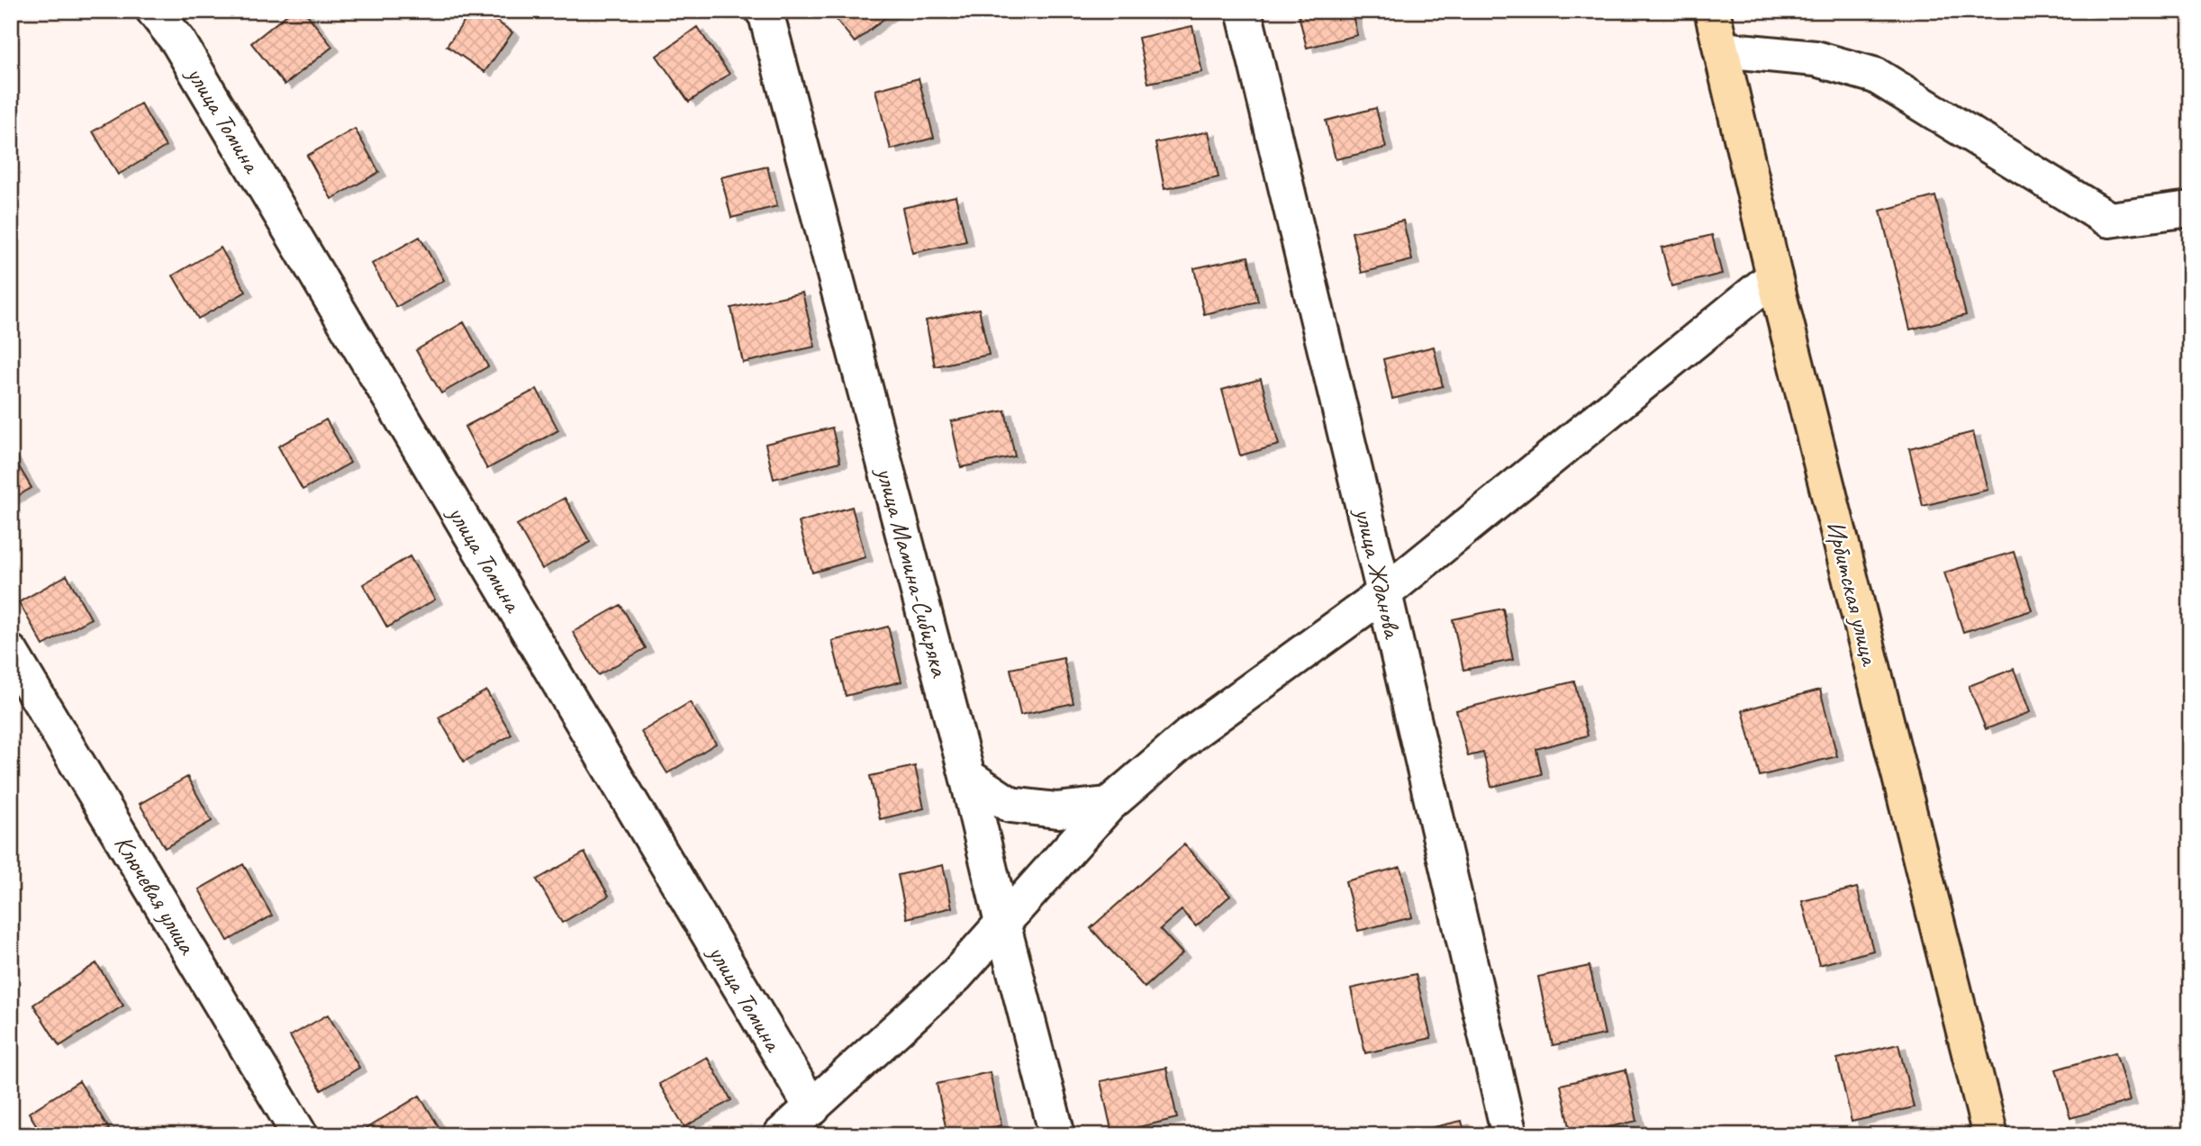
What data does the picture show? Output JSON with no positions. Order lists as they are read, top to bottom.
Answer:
{
  "streets": {
    "main road": ["Ирбитская улица"],
    "street": [
      "улица Томина",
      "улица Мамина-Сибиряка",
      "улица Жданова",
      "Ключевая улица"
    ]
  }
}
